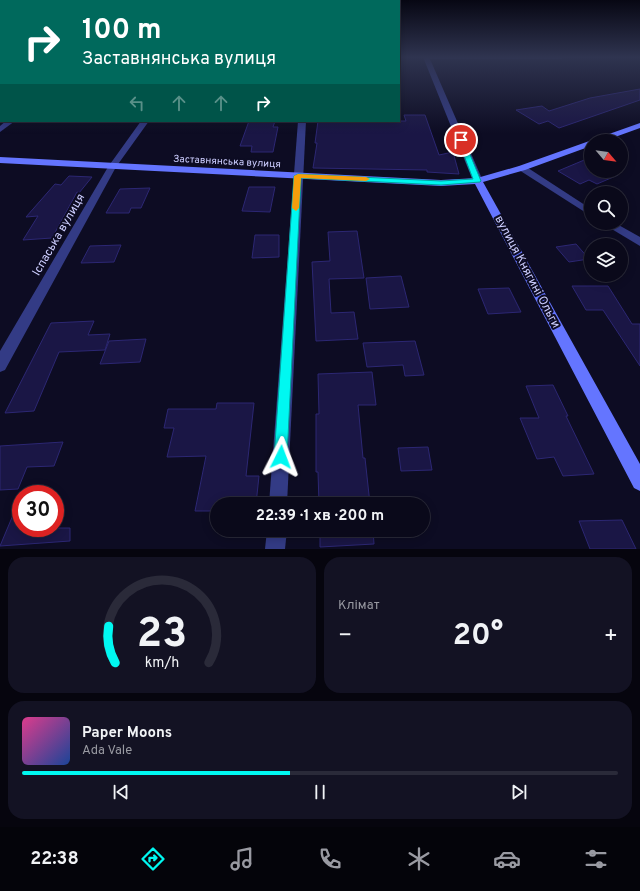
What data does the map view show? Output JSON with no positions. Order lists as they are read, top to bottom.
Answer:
{
  "streets": {
    "street": ["Заставнянська вулиця", "Іспаська вулиця", "вулиця Княгині Ольги"]
  },
  "crossings": [
    ["Заставнянська вулиця", "Іспаська вулиця"],
    ["Заставнянська вулиця", "вулиця Княгині Ольги"]
  ],
  "north": "bottom right",
  "page": {
    "turn": ["100 m", "Заставнянська вулиця"],
    "limit": "30",
    "trip": "22:39 · 1 хв · 200 m",
    "tile": "Клімат",
    "heat": ["−", "20°", "+"],
    "song": ["Paper Moons", "Ada Vale"],
    "tabs": "22:38",
    "gauge": ["23", "km/h"]
  }
}
